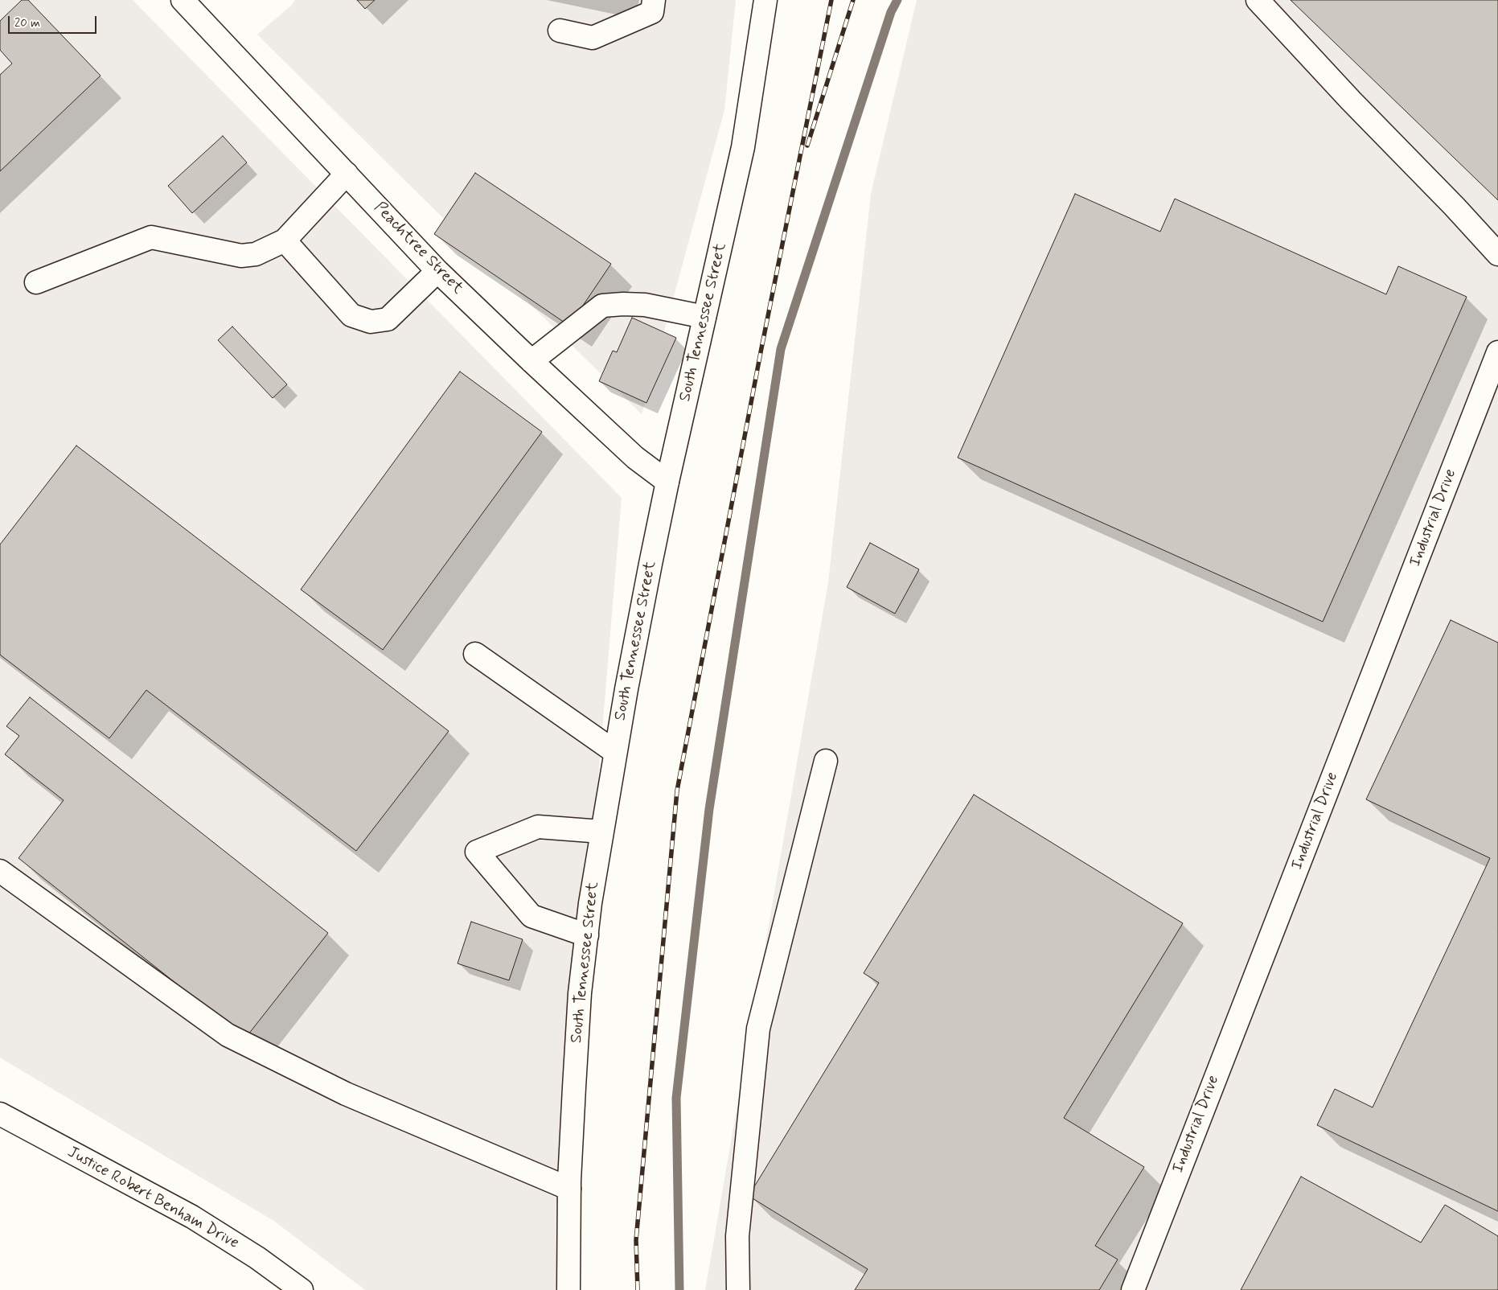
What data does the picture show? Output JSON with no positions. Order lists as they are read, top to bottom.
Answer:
{
  "streets": {
    "street": [
      "Peachtree Street",
      "South Tennessee Street",
      "Industrial Drive",
      "Justice Robert Benham Drive"
    ]
  },
  "crossings": [
    ["Peachtree Street", "South Tennessee Street"]
  ],
  "scale_bar": "20 m"
}
